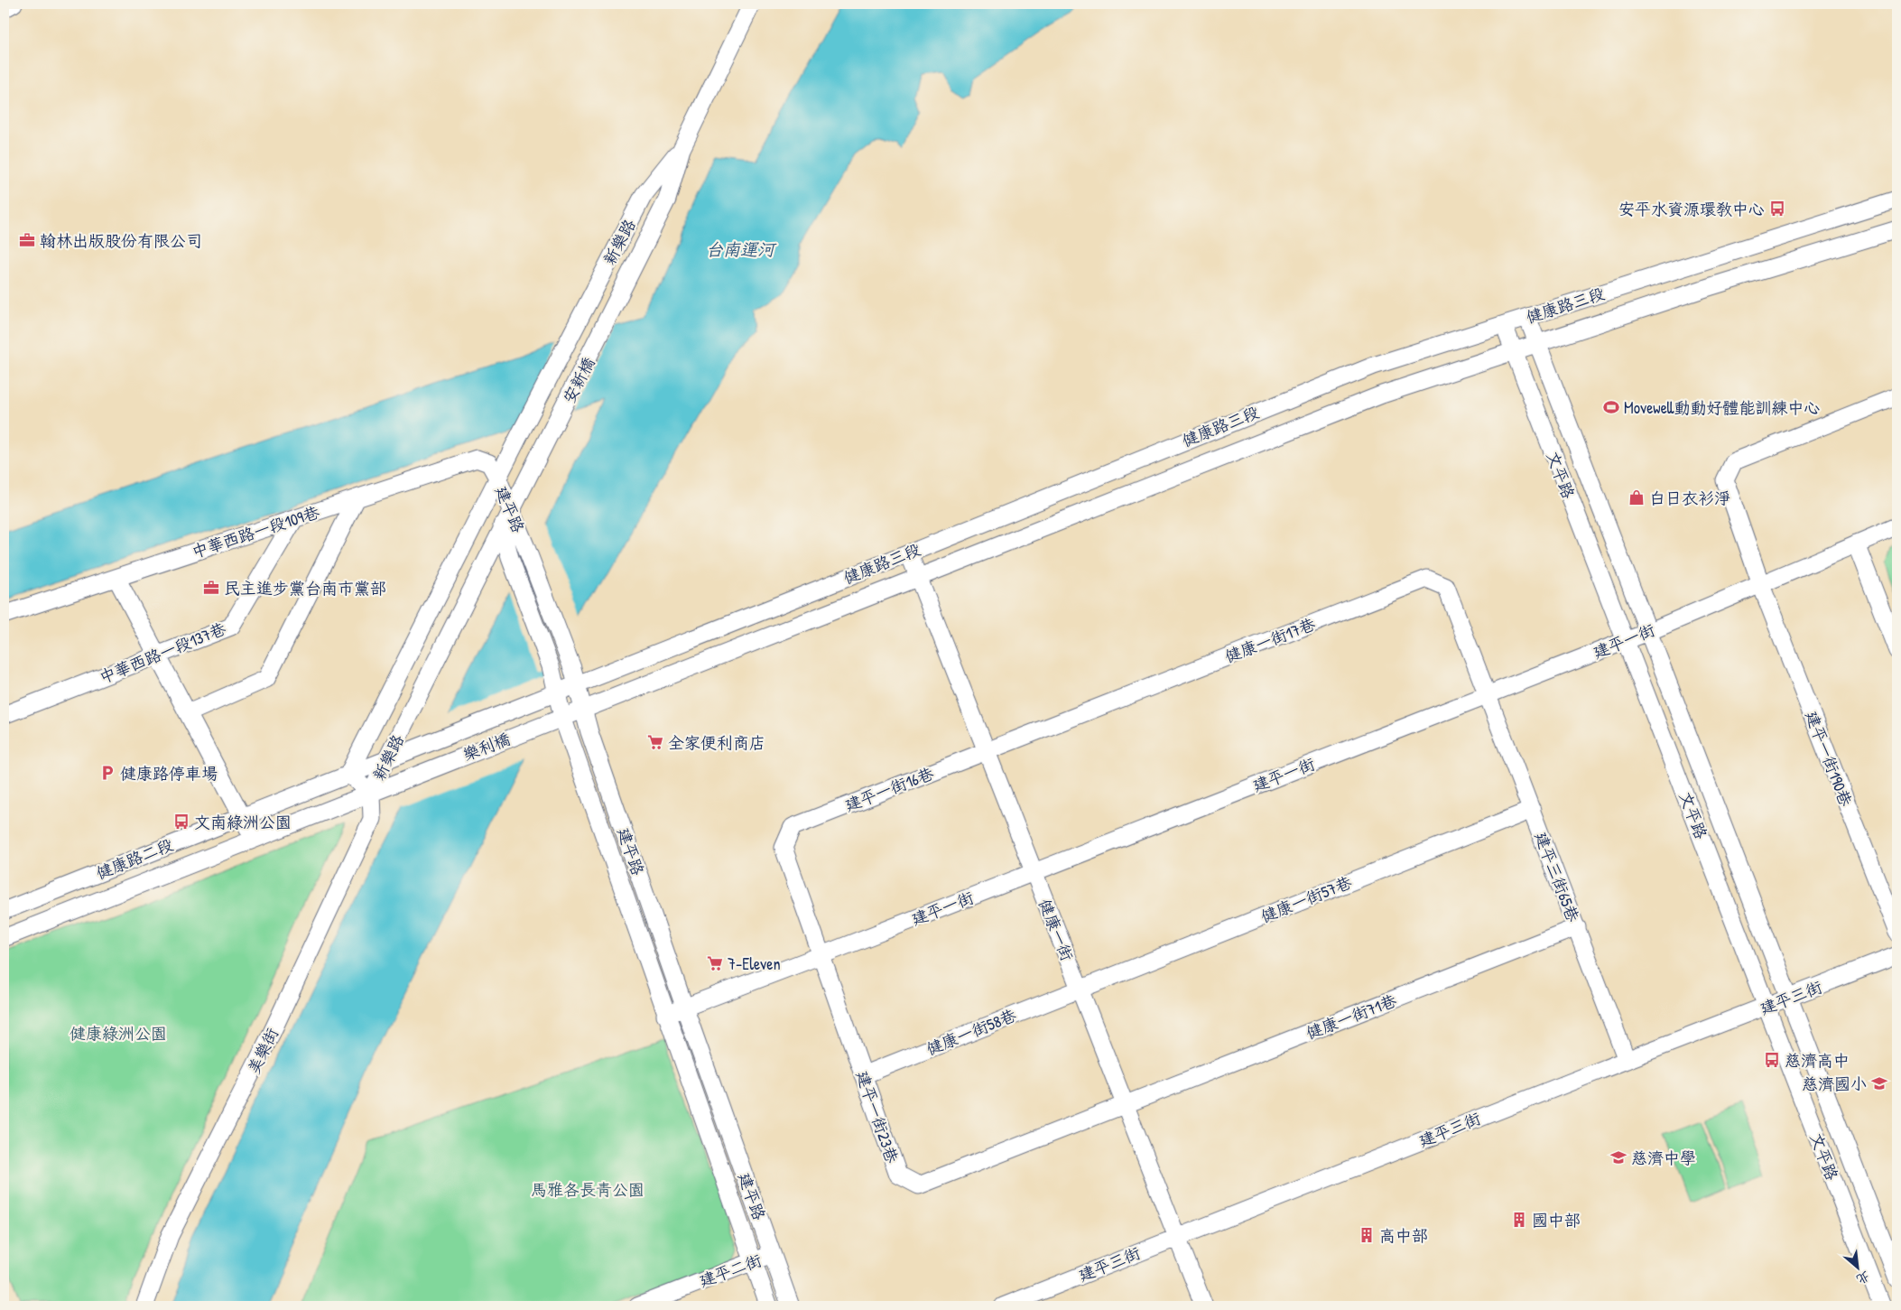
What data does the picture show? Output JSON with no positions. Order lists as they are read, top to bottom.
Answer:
{
  "streets": {
    "street": [
      "新樂路",
      "健康路三段",
      "安新橋",
      "文平路",
      "建平路",
      "中華西路一段109巷",
      "健康一街17巷",
      "建平一街",
      "中華西路一段137巷",
      "樂利橋",
      "建平一街190巷",
      "建平一街16巷",
      "健康路二段",
      "建平三街65巷",
      "健康一街57巷",
      "健康一街",
      "建平三街",
      "健康一街71巷",
      "健康一街58巷",
      "美樂街",
      "建平一街23巷",
      "建平二街"
    ]
  },
  "crossings": [
    ["新樂路", "安新橋"],
    ["新樂路", "建平路"],
    ["新樂路", "中華西路一段109巷"],
    ["新樂路", "健康路二段"],
    ["新樂路", "美樂街"],
    ["健康路三段", "文平路"],
    ["健康路三段", "建平路"],
    ["健康路三段", "樂利橋"],
    ["健康路三段", "健康一街"],
    ["文平路", "建平一街"],
    ["文平路", "建平三街"],
    ["建平路", "中華西路一段109巷"],
    ["建平路", "建平一街"],
    ["建平路", "樂利橋"],
    ["建平路", "建平二街"],
    ["中華西路一段109巷", "中華西路一段137巷"],
    ["健康一街17巷", "建平一街"],
    ["健康一街17巷", "建平一街16巷"],
    ["健康一街17巷", "建平三街65巷"],
    ["健康一街17巷", "健康一街"],
    ["建平一街", "建平一街190巷"],
    ["建平一街", "建平三街65巷"],
    ["建平一街", "健康一街"],
    ["建平一街", "建平一街23巷"],
    ["樂利橋", "健康路二段"],
    ["建平一街16巷", "健康一街"],
    ["建平一街16巷", "建平一街23巷"],
    ["健康路二段", "美樂街"],
    ["建平三街65巷", "健康一街57巷"],
    ["建平三街65巷", "建平三街"],
    ["建平三街65巷", "健康一街71巷"],
    ["健康一街57巷", "健康一街"],
    ["健康一街57巷", "健康一街58巷"],
    ["健康一街", "建平三街"],
    ["健康一街", "健康一街71巷"],
    ["健康一街", "健康一街58巷"],
    ["健康一街", "建平一街23巷"],
    ["健康一街71巷", "建平一街23巷"],
    ["健康一街58巷", "建平一街23巷"]
  ],
  "water": ["台南運河"],
  "parks": ["健康綠洲公園", "馬雅各長青公園"],
  "places": {
    "bus stop": ["安平水資源環教中心", "文南綠洲公園", "慈濟高中"],
    "office": ["翰林出版股份有限公司", "民主進步黨台南市黨部"],
    "sports": ["Movewell動動好體能訓練中心"],
    "shop": ["白日衣衫淨"],
    "supermarket": ["全家便利商店", "7-Eleven"],
    "parking": ["健康路停車場"],
    "school or university": ["慈濟國小", "慈濟中學"],
    "building": ["國中部", "高中部"]
  },
  "north": "bottom right"
}
